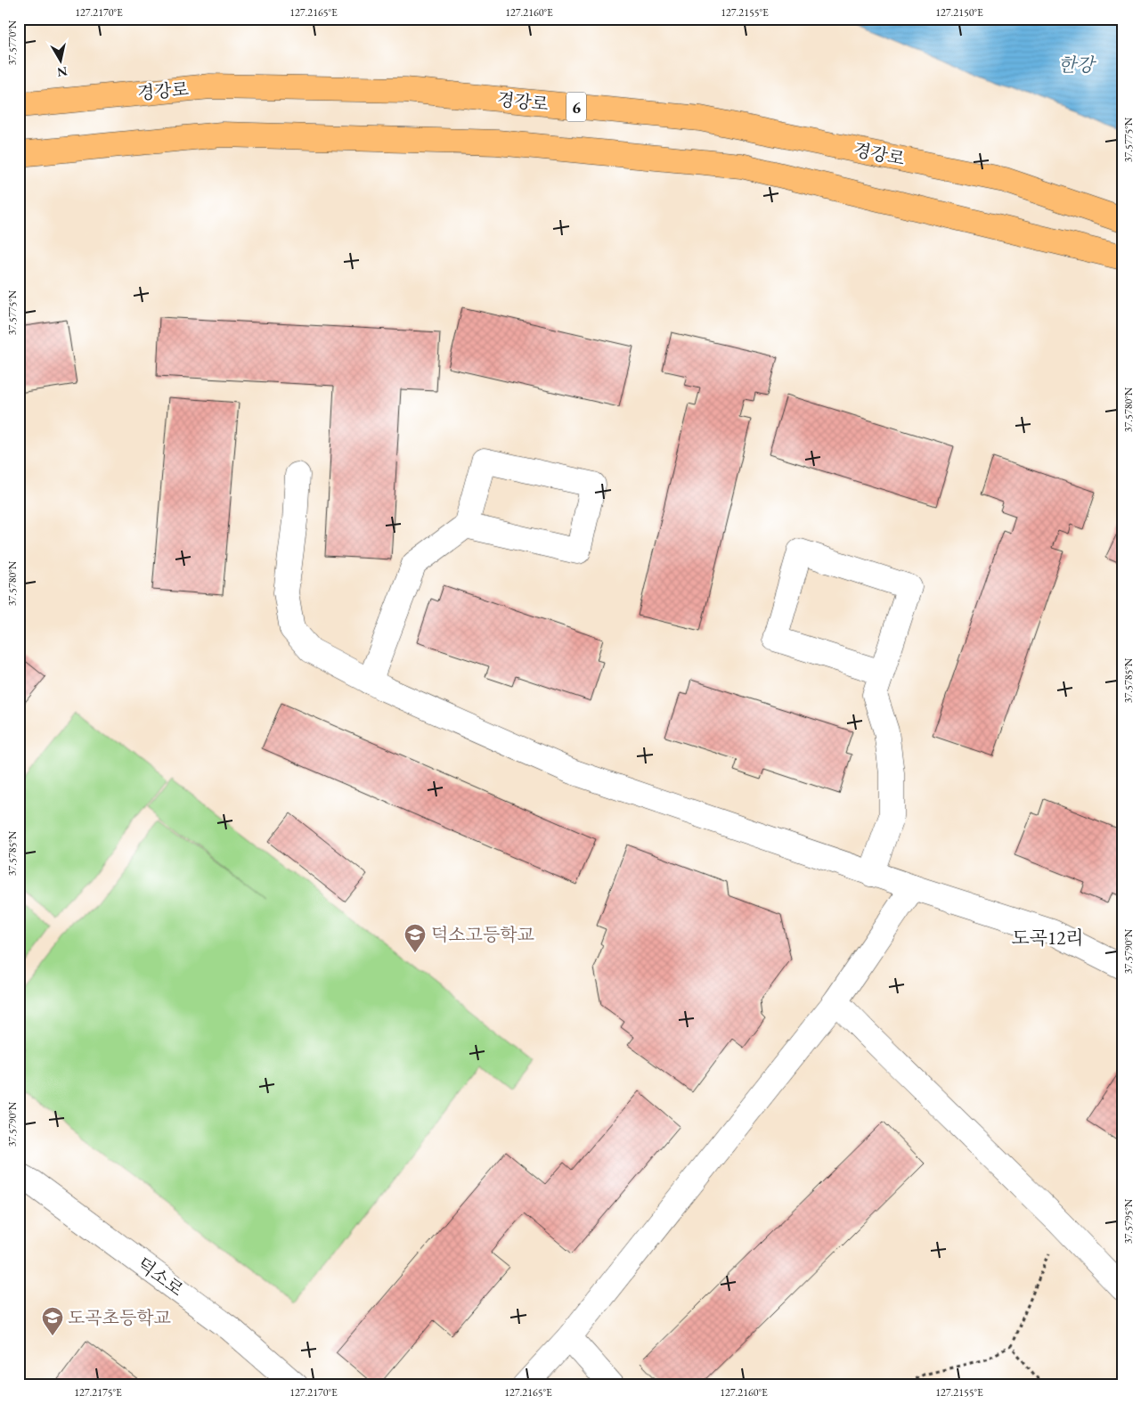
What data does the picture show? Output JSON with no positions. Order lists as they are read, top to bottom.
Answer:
{
  "streets": {
    "main road": ["경강로", "6"],
    "street": ["덕소로"]
  },
  "districts": ["도곡12리"],
  "water": ["한강"],
  "places": {
    "school or university": ["덕소고등학교", "도곡초등학교"]
  },
  "north": "bottom",
  "coordinates": [
    "127.2170°E",
    "127.2165°E",
    "127.2160°E",
    "127.2155°E",
    "127.2150°E",
    "37.5770°N",
    "37.5775°N",
    "37.5780°N",
    "37.5785°N",
    "37.5790°N",
    "37.5795°N",
    "127.2175°E"
  ]
}
